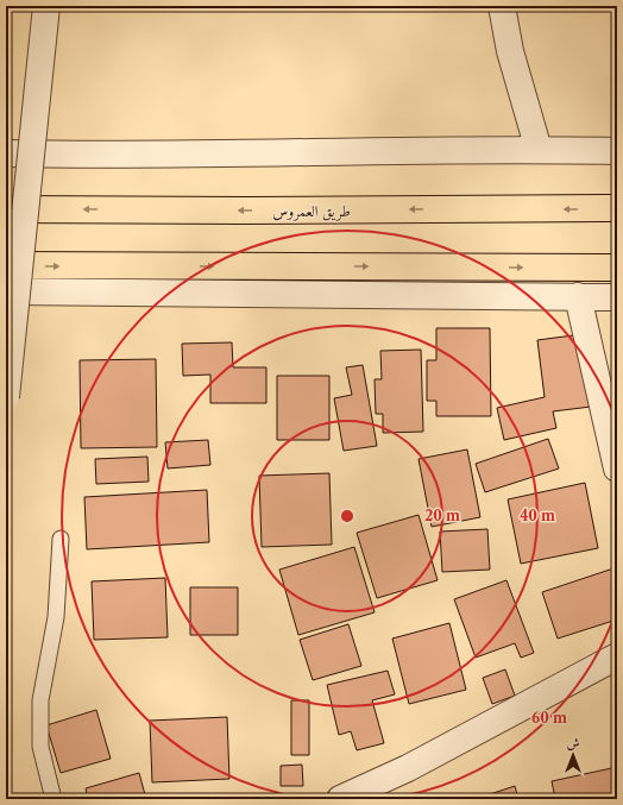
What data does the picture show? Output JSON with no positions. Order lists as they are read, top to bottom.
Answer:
{
  "streets": {
    "main road": ["طريق العمروس"]
  },
  "north": "top",
  "rings": ["20 m", "40 m", "60 m"]
}
